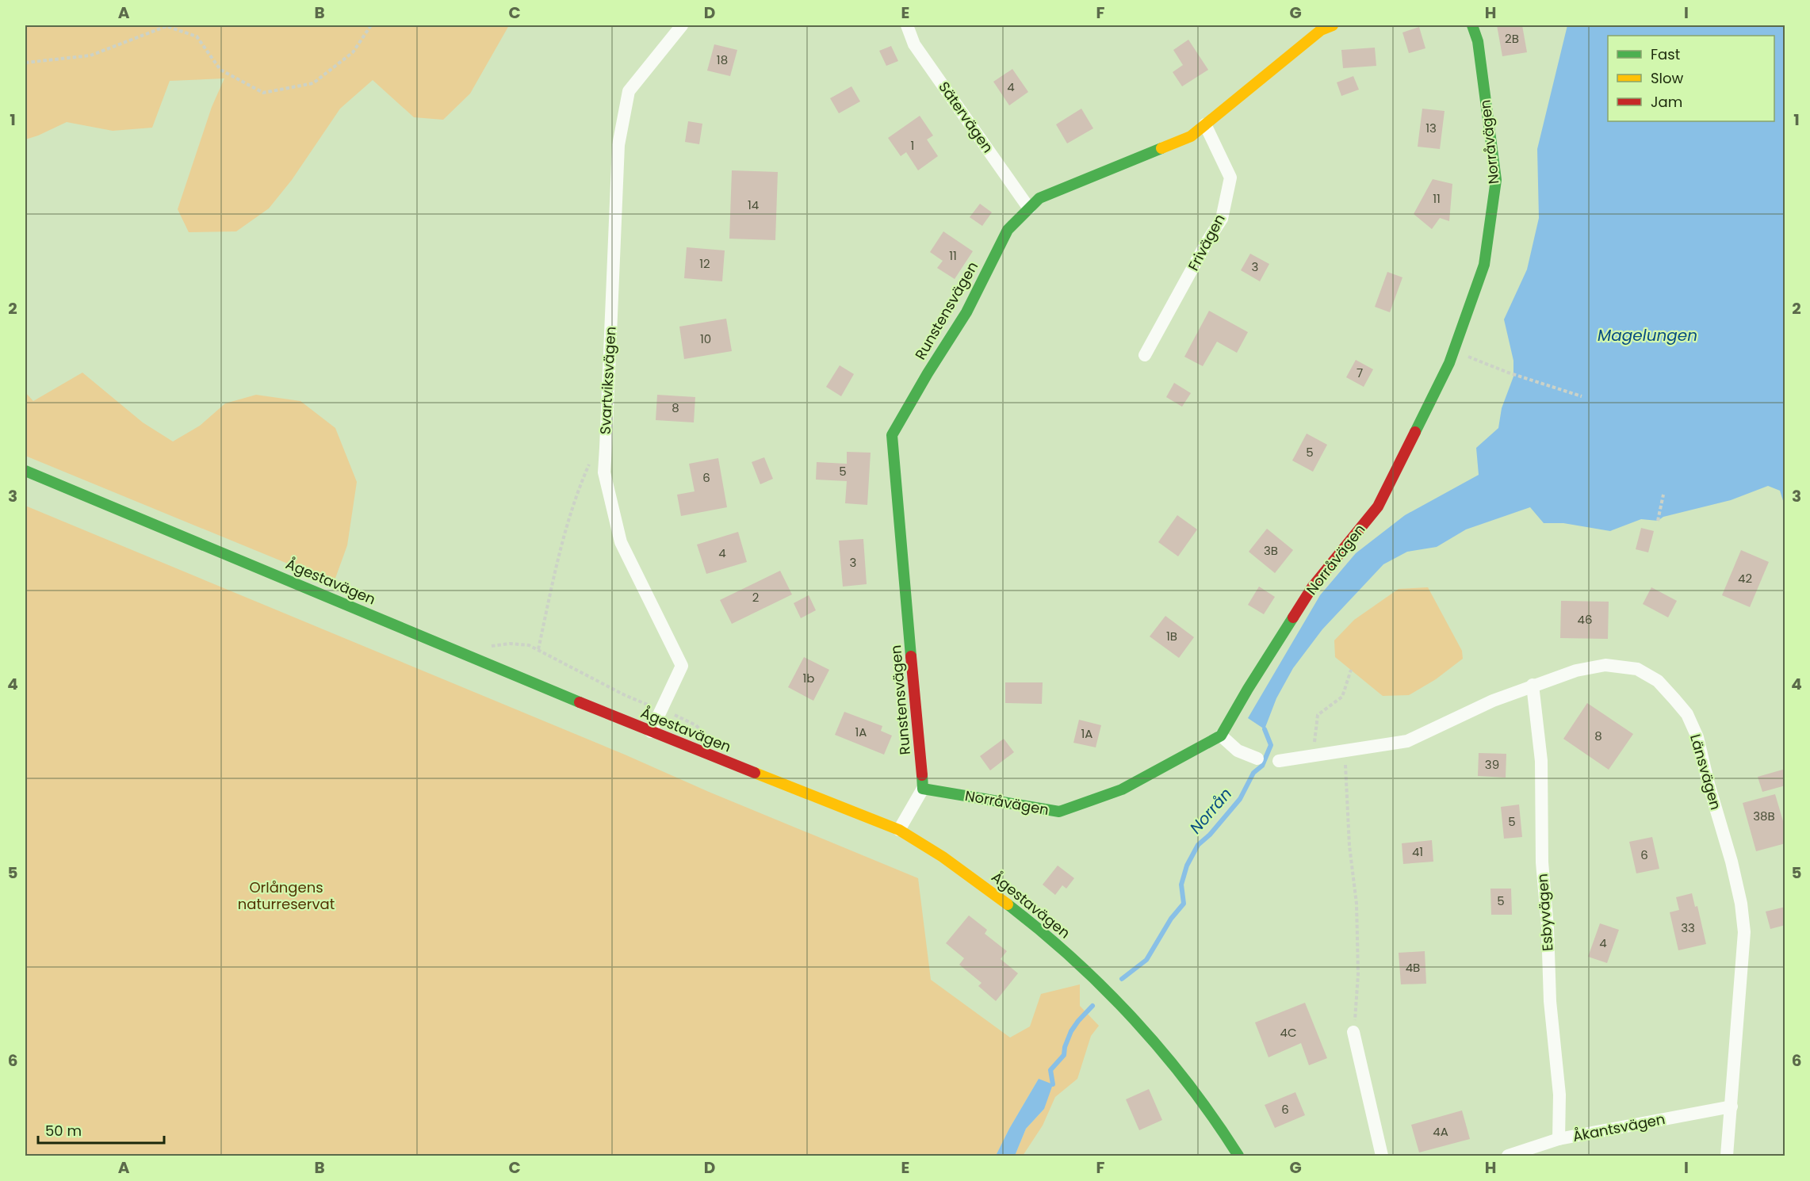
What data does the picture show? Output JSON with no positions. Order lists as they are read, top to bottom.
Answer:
{
  "streets": {
    "street": [
      "Sätervägen",
      "Norråvägen",
      "Frivägen",
      "Runstensvägen",
      "Svartviksvägen",
      "Ågestavägen",
      "Länsvägen",
      "Esbyvägen",
      "Åkantsvägen"
    ]
  },
  "crossings": [
    ["Sätervägen", "Runstensvägen"],
    ["Norråvägen", "Runstensvägen"],
    ["Frivägen", "Runstensvägen"],
    ["Svartviksvägen", "Ågestavägen"],
    ["Länsvägen", "Esbyvägen"],
    ["Länsvägen", "Åkantsvägen"],
    ["Esbyvägen", "Åkantsvägen"]
  ],
  "water": ["Magelungen", "Norrån"],
  "parks": ["Orlångens naturreservat"],
  "house_numbers": [
    "2B",
    "18",
    "4",
    "13",
    "1",
    "11",
    "14",
    "11",
    "12",
    "3",
    "10",
    "7",
    "8",
    "5",
    "5",
    "6",
    "3B",
    "4",
    "3",
    "42",
    "2",
    "46",
    "1B",
    "1b",
    "1A",
    "1A",
    "8",
    "39",
    "38B",
    "5",
    "41",
    "6",
    "5",
    "33",
    "4",
    "4B",
    "4C",
    "6",
    "4A"
  ],
  "legend": ["Fast", "Slow", "Jam"],
  "scale_bar": "50 m",
  "grid": {
    "columns": [
      "A",
      "B",
      "C",
      "D",
      "E",
      "F",
      "G",
      "H",
      "I"
    ],
    "rows": [
      "1",
      "2",
      "3",
      "4",
      "5",
      "6"
    ]
  }
}
